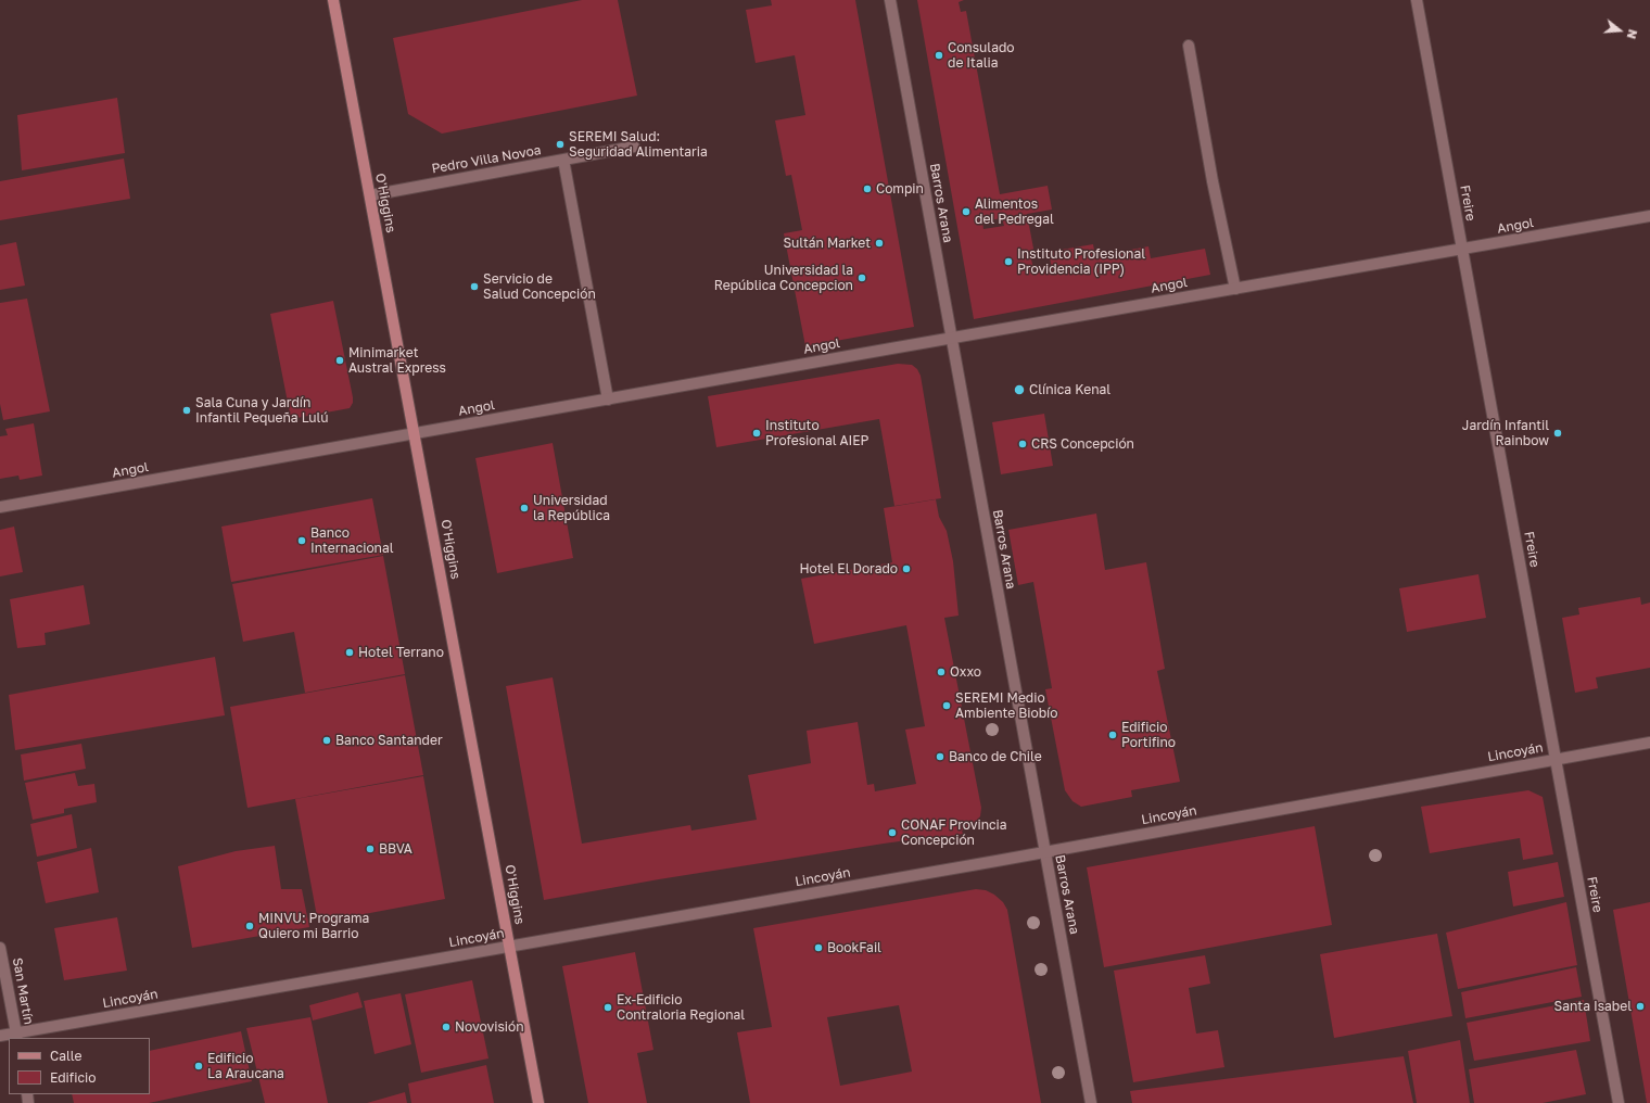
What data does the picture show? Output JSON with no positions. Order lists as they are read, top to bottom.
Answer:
{
  "streets": {
    "main road": ["O'Higgins"],
    "street": [
      "Pedro Villa Novoa",
      "Barros Arana",
      "Freire",
      "Angol",
      "Lincoyán",
      "San Martín"
    ]
  },
  "crossings": [
    ["Pedro Villa Novoa", "O'Higgins"],
    ["O'Higgins", "Angol"],
    ["O'Higgins", "Lincoyán"],
    ["Barros Arana", "Angol"],
    ["Barros Arana", "Lincoyán"],
    ["Freire", "Angol"],
    ["Freire", "Lincoyán"],
    ["Lincoyán", "San Martín"]
  ],
  "places": [
    "Consulado de Italia",
    "SEREMI Salud: Seguridad Alimentaria",
    "Compin",
    "Alimentos del Pedregal",
    "Sultán Market",
    "Instituto Profesional Providencia (IPP)",
    "Universidad la República Concepcion",
    "Servicio de Salud Concepción",
    "Minimarket Austral Express",
    "Clínica Kenal",
    "Sala Cuna y Jardín Infantil Pequeña Lulú",
    "Instituto Profesional AIEP",
    "Jardín Infantil Rainbow",
    "CRS Concepción",
    "Universidad la República",
    "Banco Internacional",
    "Hotel El Dorado",
    "Hotel Terrano",
    "Oxxo",
    "SEREMI Medio Ambiente Biobío",
    "Edificio Portifino",
    "Banco Santander",
    "Banco de Chile",
    "CONAF Provincia Concepción",
    "BBVA",
    "MINVU: Programa Quiero mi Barrio",
    "BookFail",
    "Santa Isabel",
    "Ex-Edificio Contraloria Regional",
    "Novovisión",
    "Edificio La Araucana"
  ],
  "legend": ["Calle", "Edificio"],
  "north": "right"
}
